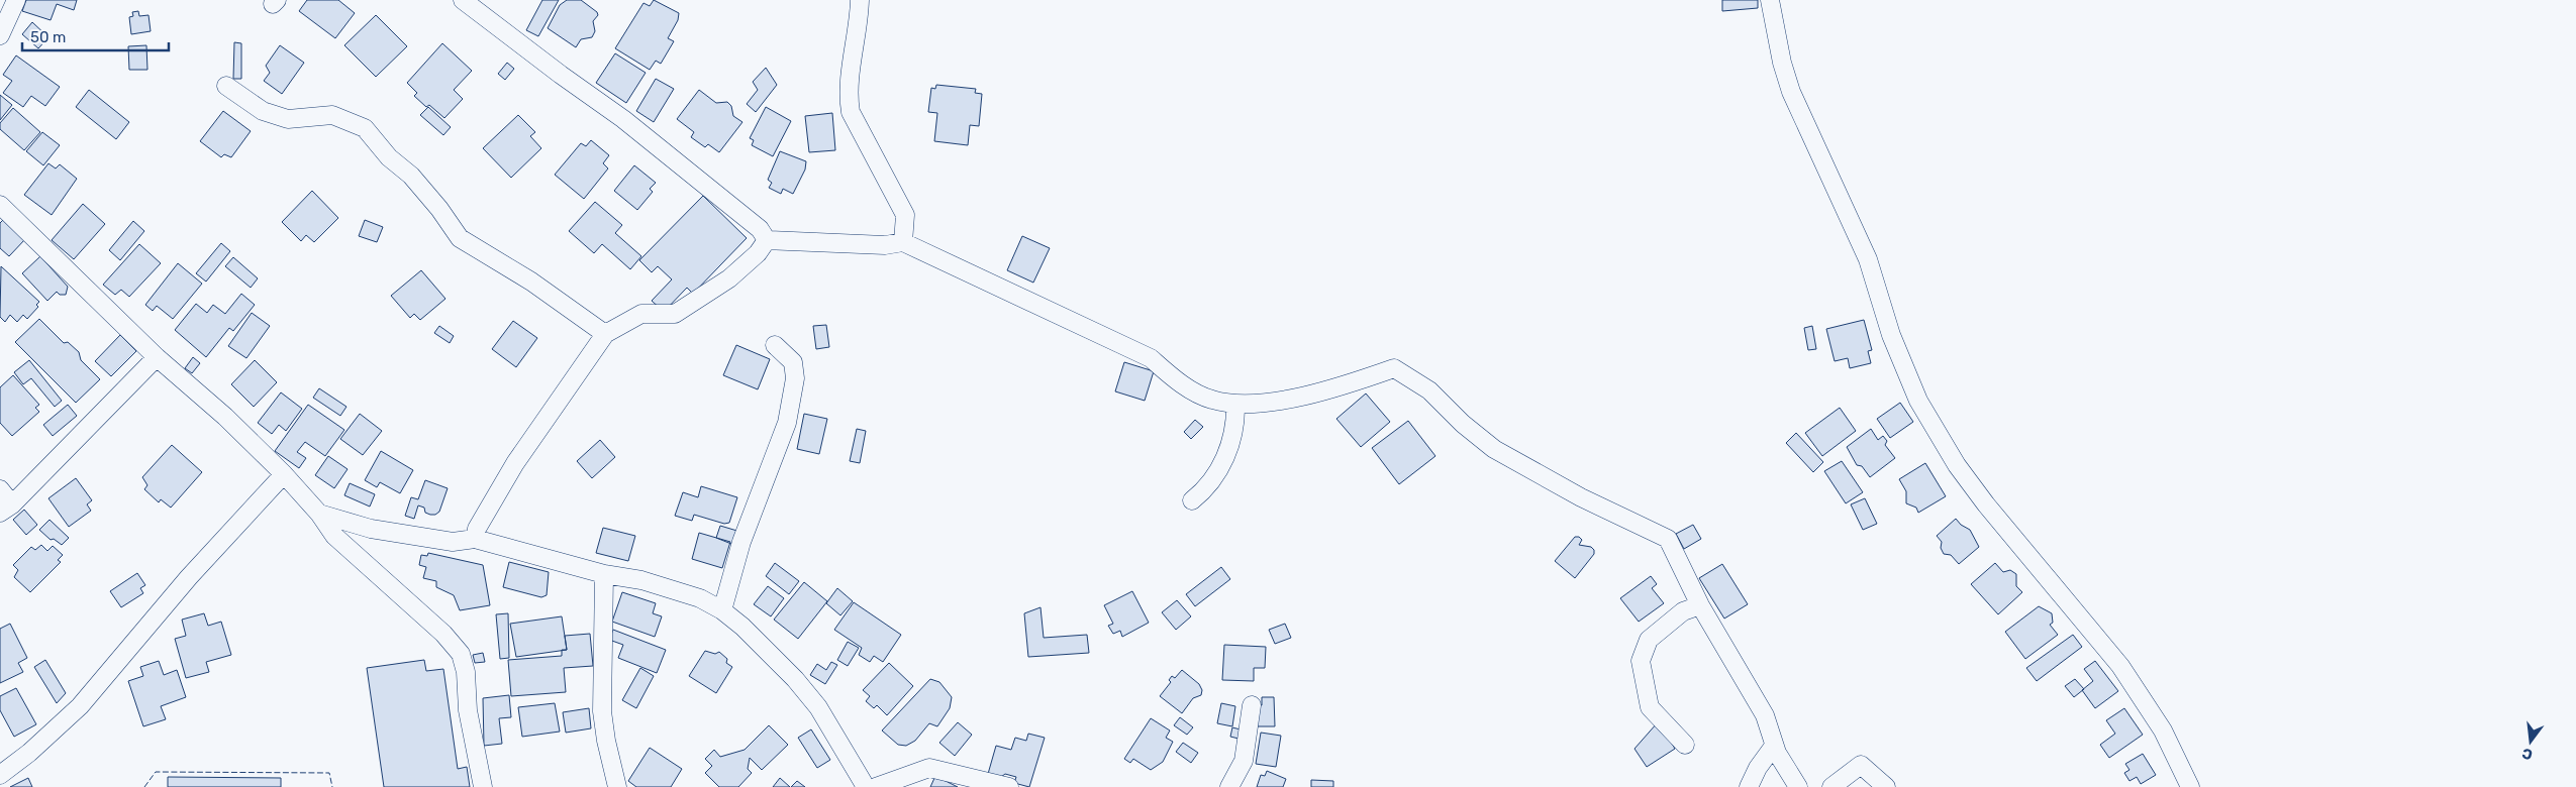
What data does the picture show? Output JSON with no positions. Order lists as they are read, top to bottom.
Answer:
{
  "scale_bar": "50 m",
  "north": "bottom"
}
